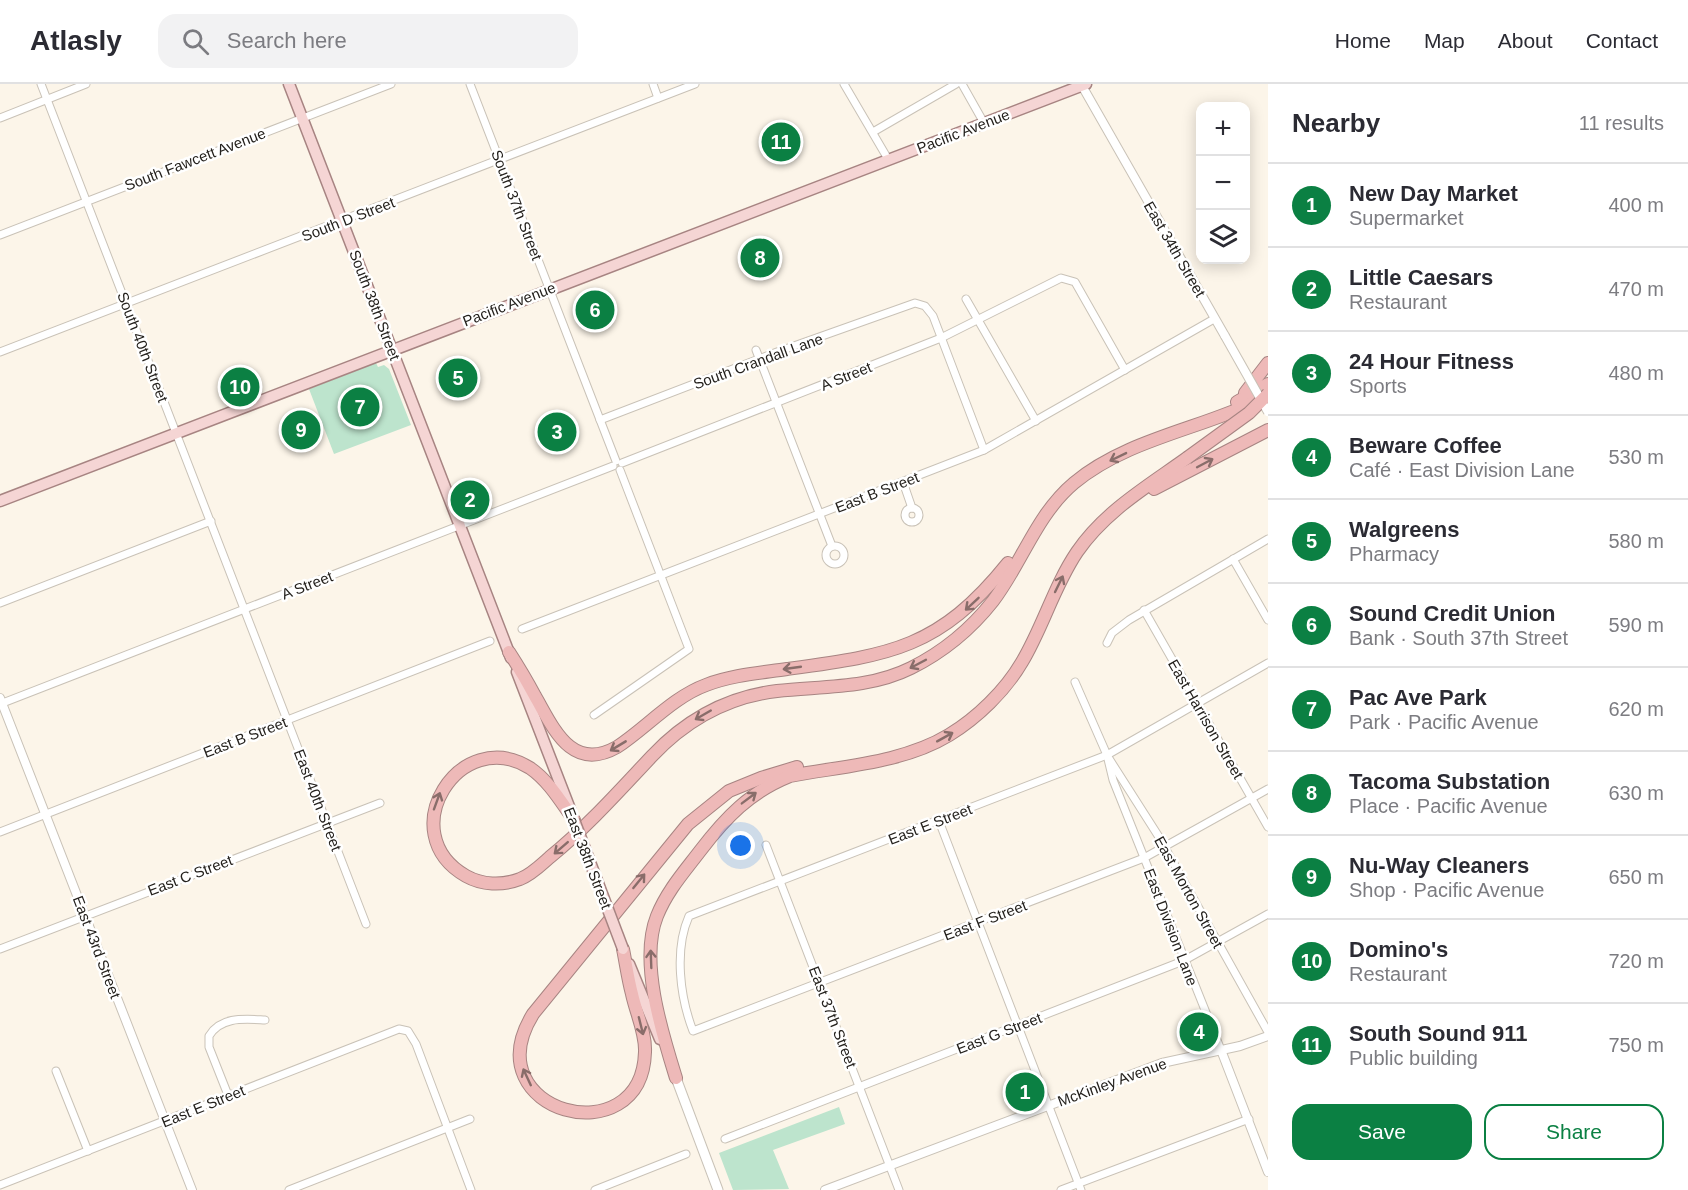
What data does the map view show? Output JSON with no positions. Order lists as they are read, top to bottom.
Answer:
{
  "streets": {
    "main road": ["Pacific Avenue", "South 38th Street", "East 38th Street"],
    "street": [
      "South Fawcett Avenue",
      "South 37th Street",
      "South D Street",
      "East 34th Street",
      "South 40th Street",
      "South Crandall Lane",
      "A Street",
      "East B Street",
      "East Harrison Street",
      "East 40th Street",
      "East E Street",
      "East C Street",
      "East Morton Street",
      "East F Street",
      "East Division Lane",
      "East 43rd Street",
      "East 37th Street",
      "East G Street",
      "McKinley Avenue"
    ]
  },
  "crossings": [
    ["Pacific Avenue", "South 37th Street"],
    ["Pacific Avenue", "East 34th Street"],
    ["Pacific Avenue", "South 38th Street"],
    ["Pacific Avenue", "South 40th Street"],
    ["South Fawcett Avenue", "South 38th Street"],
    ["South Fawcett Avenue", "South 40th Street"],
    ["South 37th Street", "South D Street"],
    ["South 37th Street", "South Crandall Lane"],
    ["South 37th Street", "A Street"],
    ["South D Street", "South 38th Street"],
    ["South D Street", "South 40th Street"],
    ["East 34th Street", "East B Street"],
    ["South 38th Street", "A Street"],
    ["South 38th Street", "East 38th Street"],
    ["South 40th Street", "A Street"],
    ["South 40th Street", "East 40th Street"],
    ["South Crandall Lane", "A Street"],
    ["A Street", "East B Street"],
    ["A Street", "East 40th Street"],
    ["A Street", "East 38th Street"],
    ["A Street", "East 43rd Street"],
    ["East B Street", "East 40th Street"],
    ["East B Street", "East 43rd Street"],
    ["East Harrison Street", "East E Street"],
    ["East Harrison Street", "East F Street"],
    ["East 40th Street", "East C Street"],
    ["East E Street", "East Morton Street"],
    ["East E Street", "East F Street"],
    ["East E Street", "East Division Lane"],
    ["East E Street", "East 43rd Street"],
    ["East E Street", "East 37th Street"],
    ["East C Street", "East 43rd Street"],
    ["East Morton Street", "East F Street"],
    ["East Morton Street", "East Division Lane"],
    ["East Morton Street", "East G Street"],
    ["East Morton Street", "McKinley Avenue"],
    ["East F Street", "East Division Lane"],
    ["East F Street", "East 37th Street"],
    ["East Division Lane", "East G Street"],
    ["East Division Lane", "McKinley Avenue"],
    ["East 37th Street", "East G Street"],
    ["East 37th Street", "McKinley Avenue"]
  ],
  "page": {
    "header": "Atlasly",
    "search": "Search here",
    "nav": [
      "Home",
      "Map",
      "About",
      "Contact"
    ],
    "heading": ["Nearby", "11 results"],
    "map_buttons": ["+", "−"],
    "pins": [
      "11",
      "8",
      "6",
      "5",
      "10",
      "7",
      "9",
      "3",
      "2",
      "4",
      "1"
    ],
    "list": [
      {
        "mark": "1",
        "name": "New Day Market",
        "note": "Supermarket",
        "value": "400 m"
      },
      {
        "mark": "2",
        "name": "Little Caesars",
        "note": "Restaurant",
        "value": "470 m"
      },
      {
        "mark": "3",
        "name": "24 Hour Fitness",
        "note": "Sports",
        "value": "480 m"
      },
      {
        "mark": "4",
        "name": "Beware Coffee",
        "note": "Café · East Division Lane",
        "value": "530 m"
      },
      {
        "mark": "5",
        "name": "Walgreens",
        "note": "Pharmacy",
        "value": "580 m"
      },
      {
        "mark": "6",
        "name": "Sound Credit Union",
        "note": "Bank · South 37th Street",
        "value": "590 m"
      },
      {
        "mark": "7",
        "name": "Pac Ave Park",
        "note": "Park · Pacific Avenue",
        "value": "620 m"
      },
      {
        "mark": "8",
        "name": "Tacoma Substation",
        "note": "Place · Pacific Avenue",
        "value": "630 m"
      },
      {
        "mark": "9",
        "name": "Nu-Way Cleaners",
        "note": "Shop · Pacific Avenue",
        "value": "650 m"
      },
      {
        "mark": "10",
        "name": "Domino's",
        "note": "Restaurant",
        "value": "720 m"
      },
      {
        "mark": "11",
        "name": "South Sound 911",
        "note": "Public building",
        "value": "750 m"
      }
    ],
    "buttons": ["Save", "Share"]
  }
}
